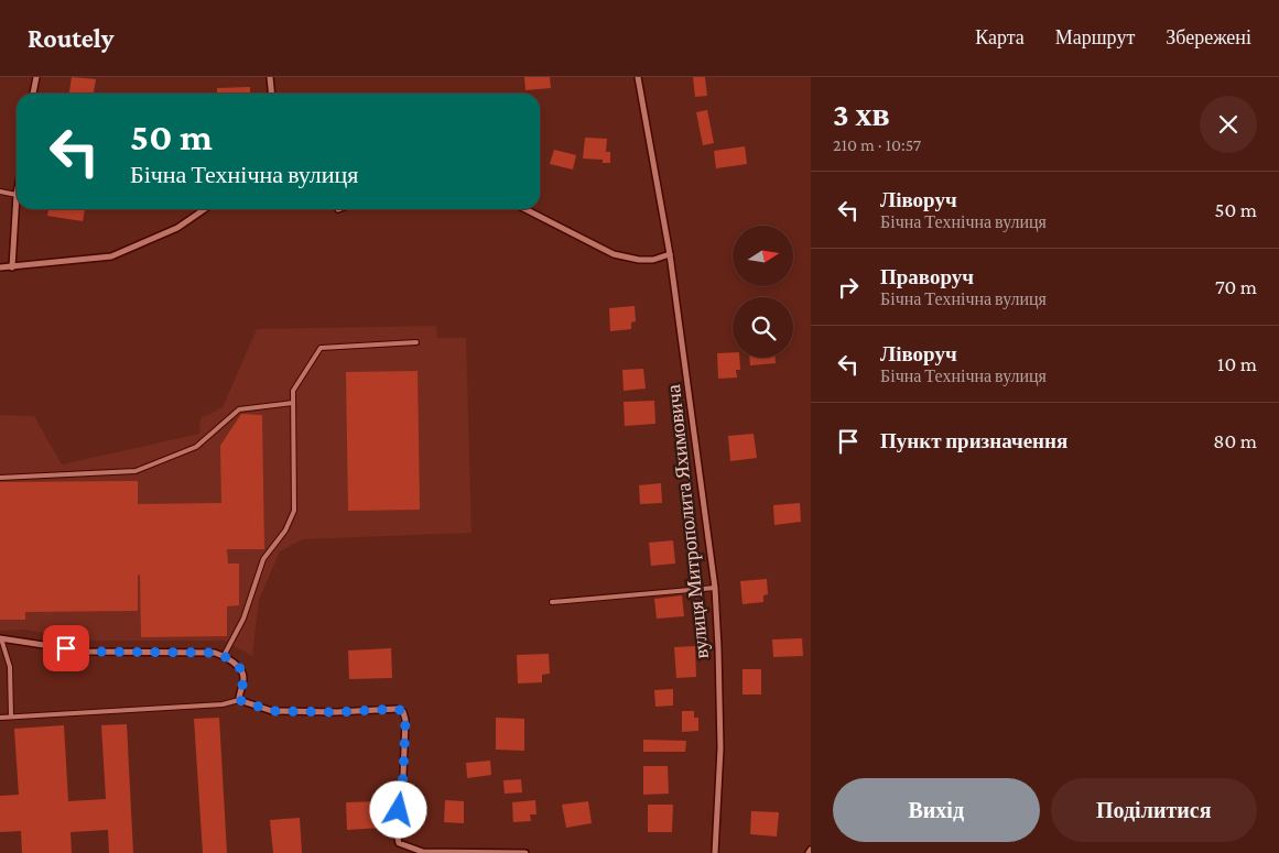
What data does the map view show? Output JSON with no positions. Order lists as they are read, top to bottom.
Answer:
{
  "streets": {
    "street": ["вулиця Митрополита Яхимовича"]
  },
  "north": "right",
  "page": {
    "header": "Routely",
    "nav": ["Карта", "Маршрут", "Збережені"],
    "heading": ["3 хв", "210 m · 10:57"],
    "turn": ["50 m", "Бічна Технічна вулиця"],
    "list": [
      {
        "name": "Ліворуч",
        "note": "Бічна Технічна вулиця",
        "value": "50 m"
      },
      {
        "name": "Праворуч",
        "note": "Бічна Технічна вулиця",
        "value": "70 m"
      },
      {
        "name": "Ліворуч",
        "note": "Бічна Технічна вулиця",
        "value": "10 m"
      },
      {
        "name": "Пункт призначення",
        "value": "80 m"
      }
    ],
    "buttons": ["Вихід", "Поділитися"]
  }
}
